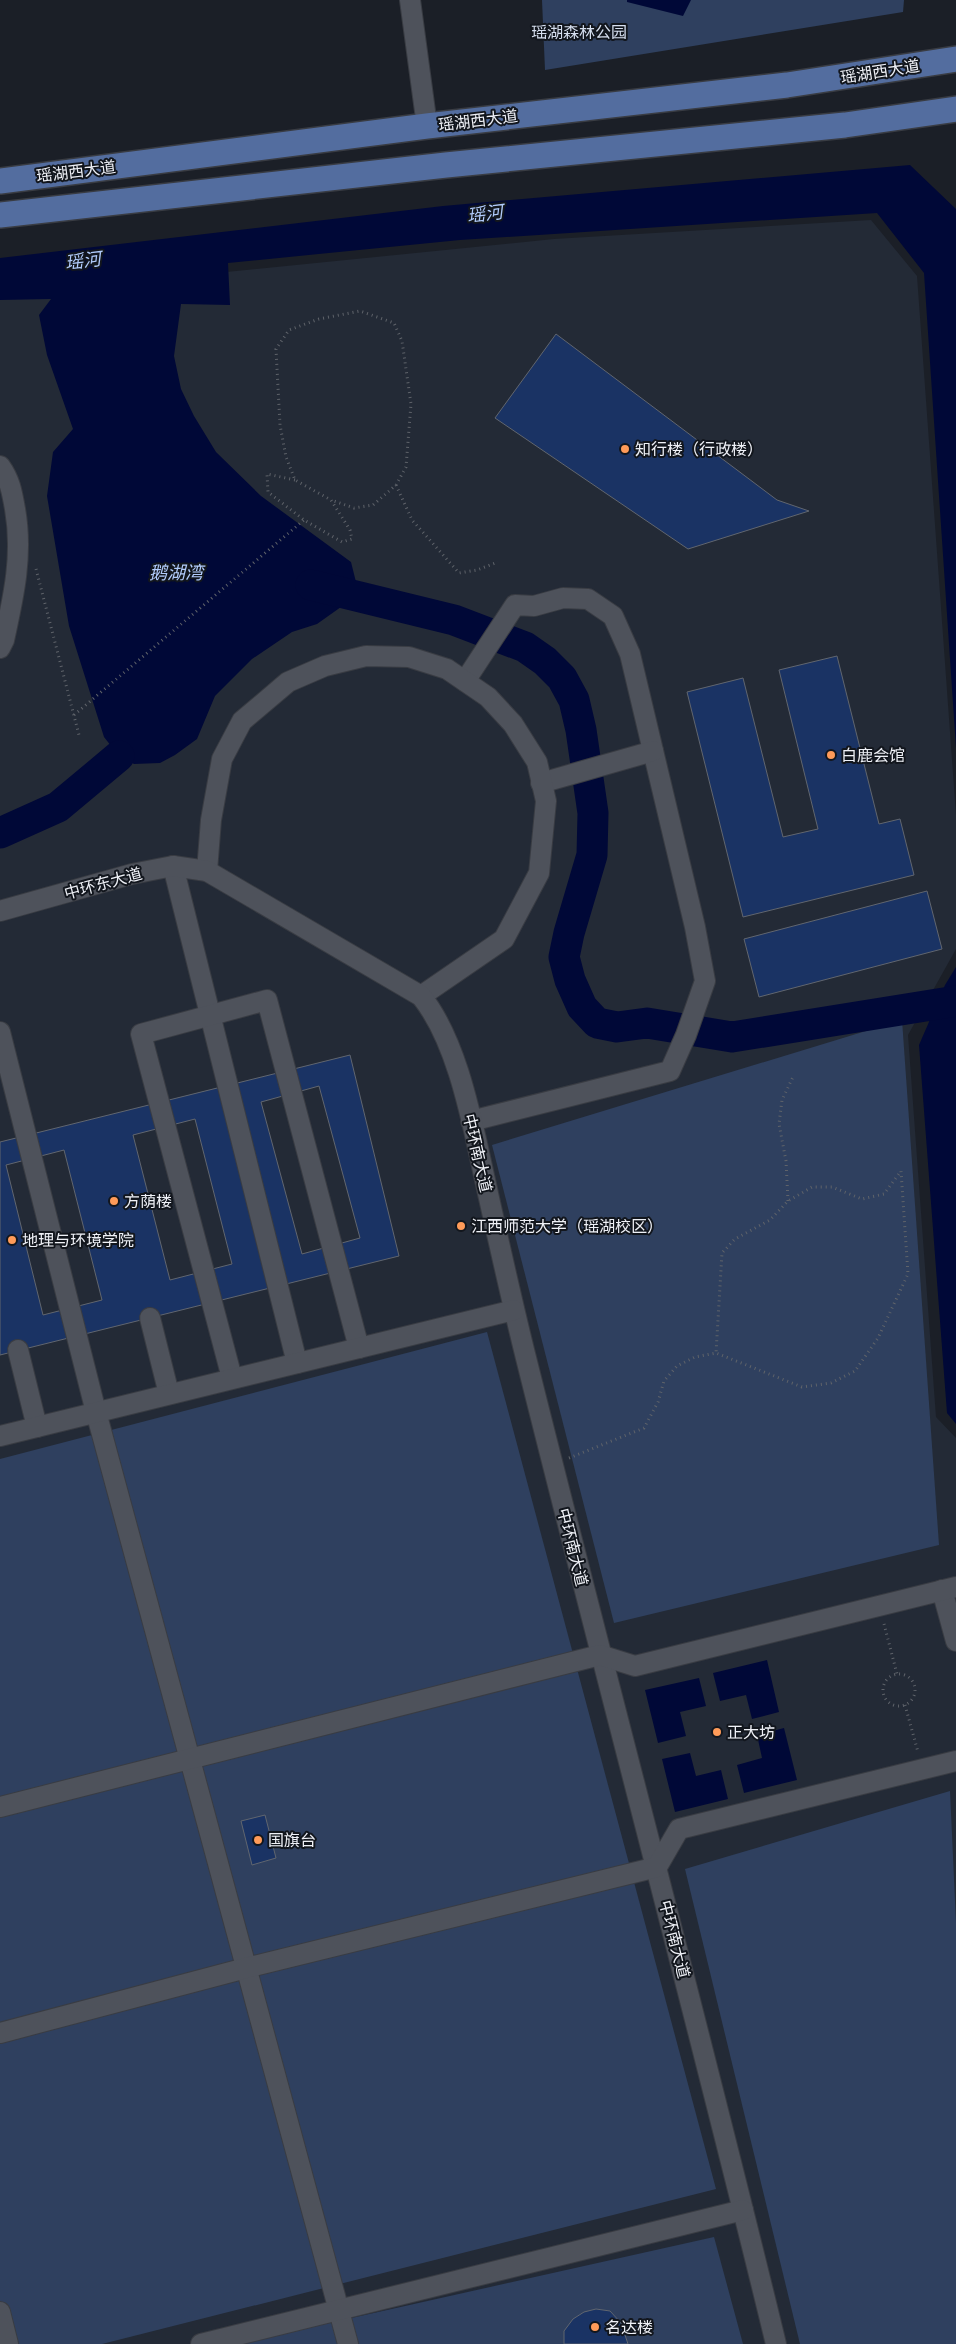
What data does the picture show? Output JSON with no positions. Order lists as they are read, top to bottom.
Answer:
{
  "streets": {
    "main road": ["瑶湖西大道"],
    "street": ["中环东大道", "中环南大道"]
  },
  "crossings": [
    ["中环东大道", "中环南大道"]
  ],
  "water": ["瑶河", "鹅湖湾"],
  "parks": ["瑶湖森林公园"],
  "places": [
    "知行楼（行政楼）",
    "白鹿会馆",
    "方荫楼",
    "江西师范大学（瑶湖校区）",
    "地理与环境学院",
    "正大坊",
    "国旗台",
    "名达楼"
  ]
}
